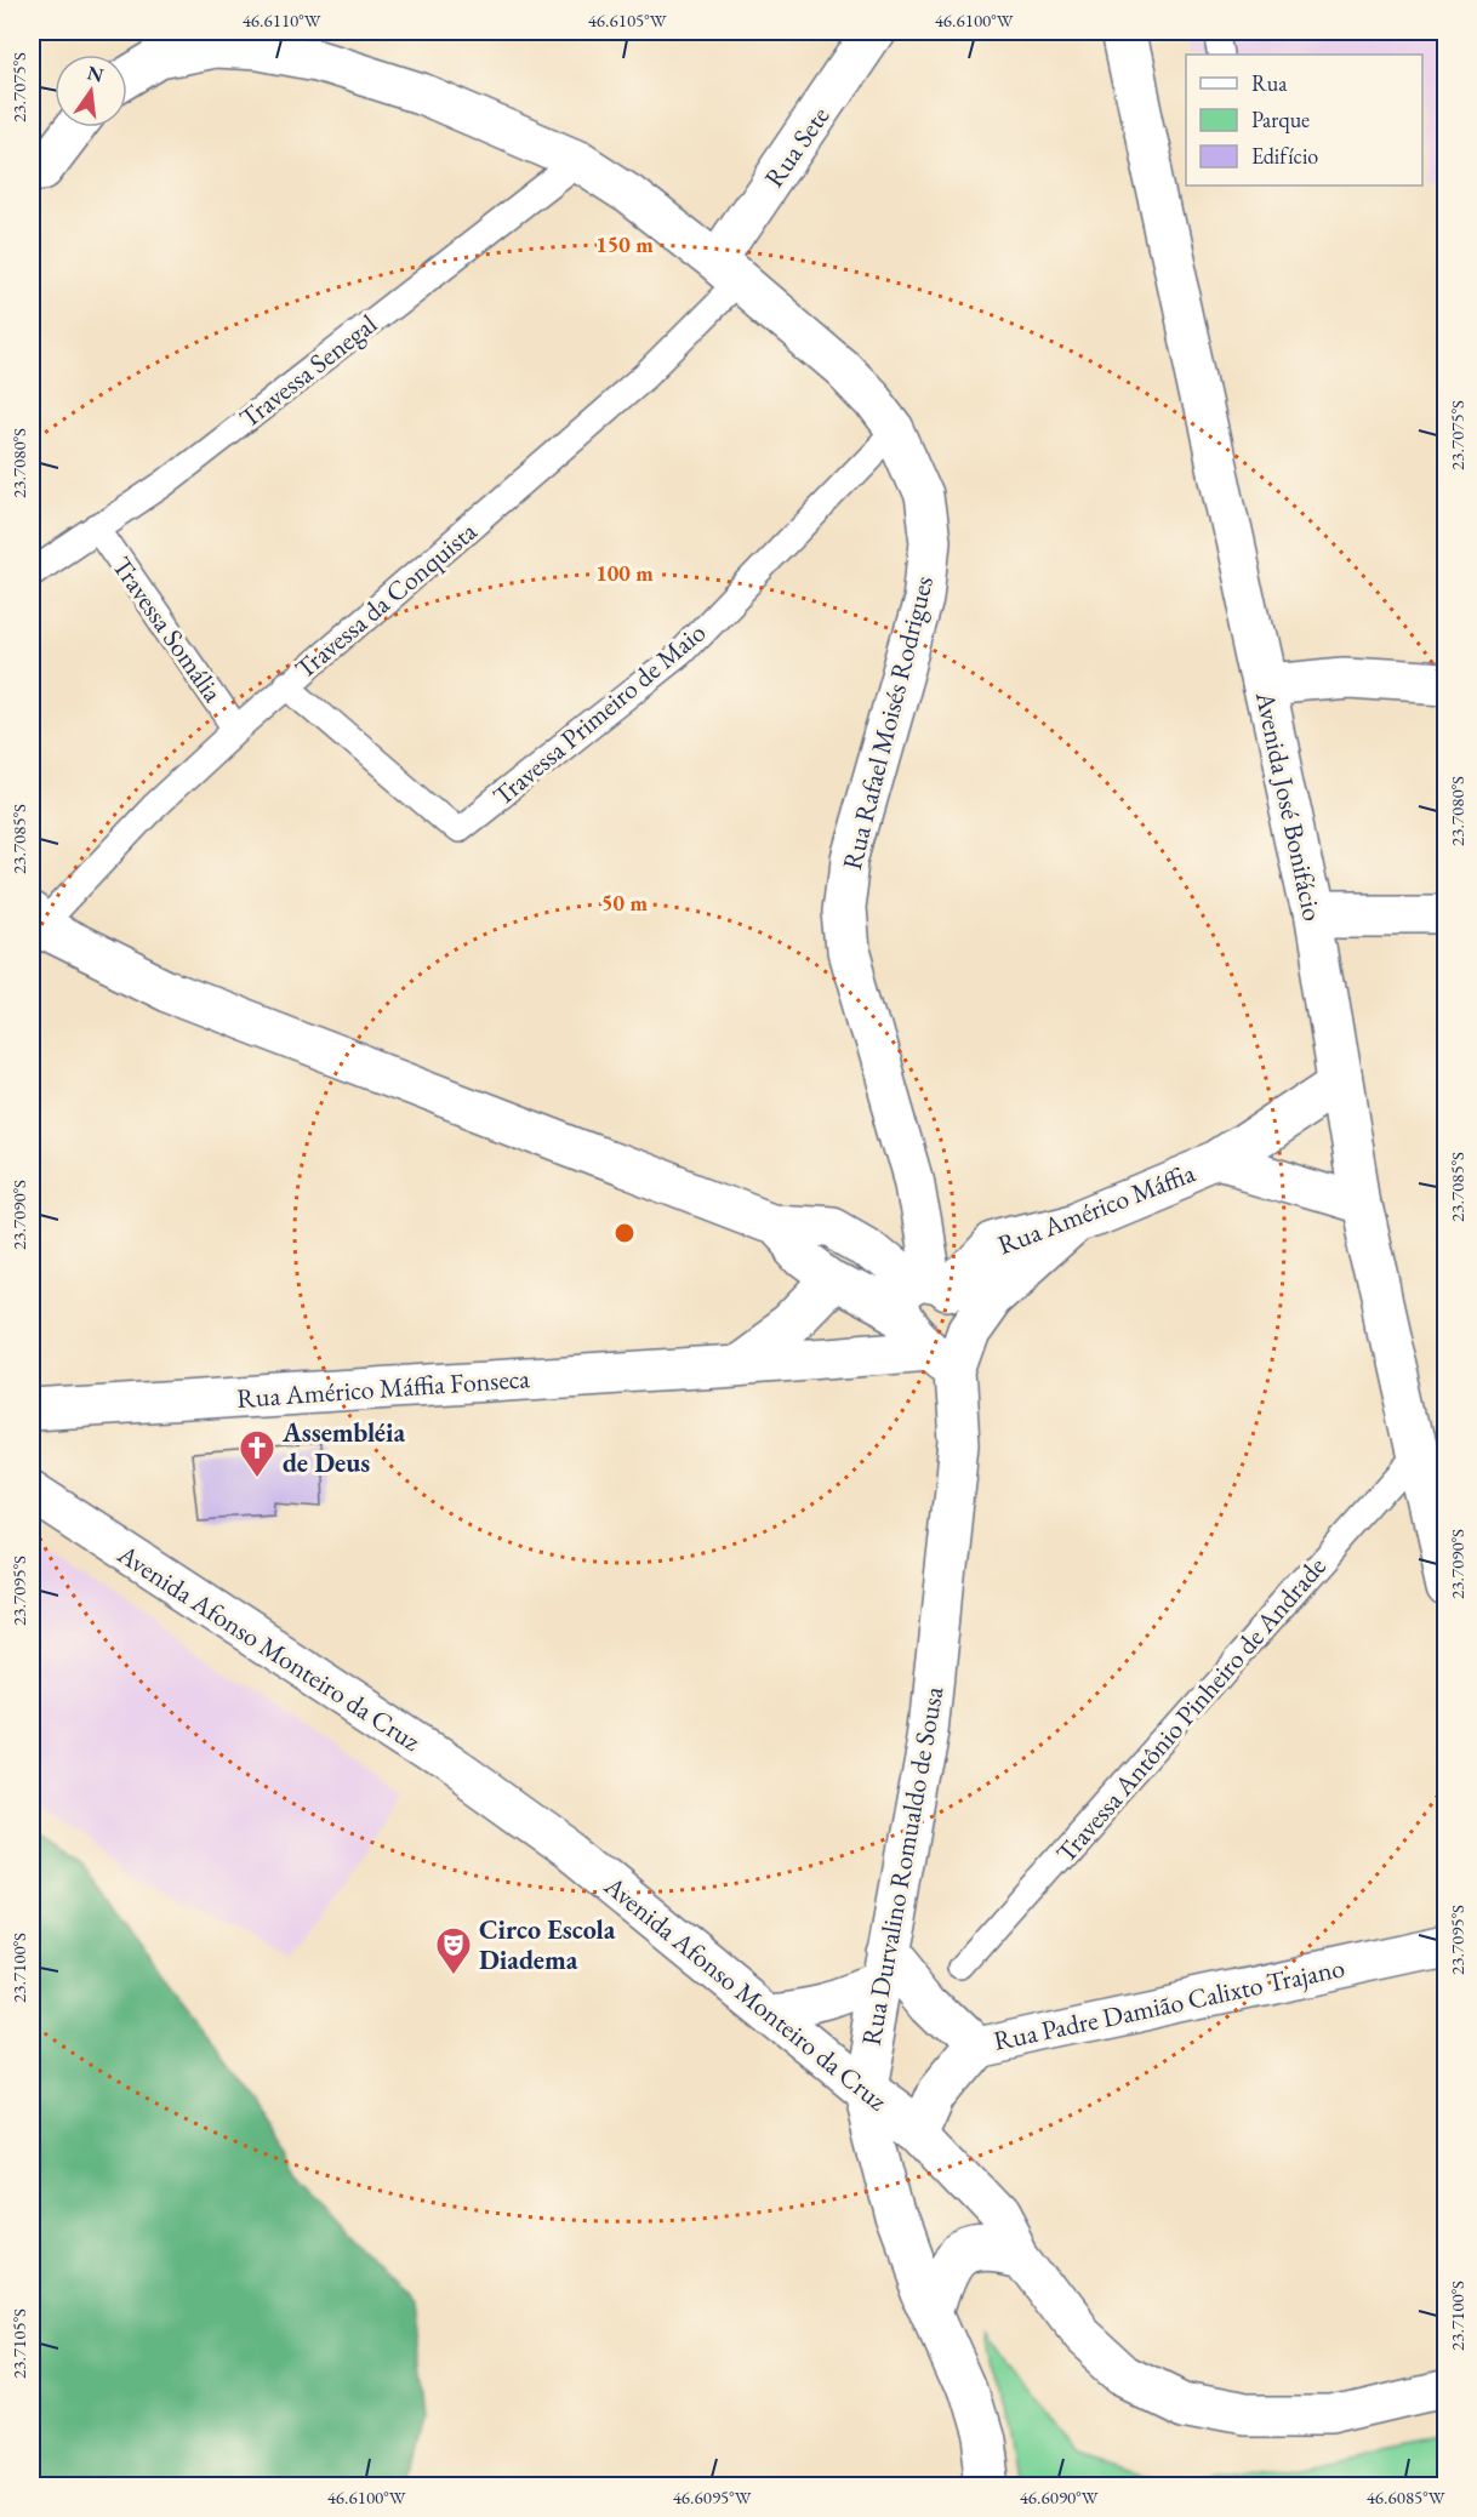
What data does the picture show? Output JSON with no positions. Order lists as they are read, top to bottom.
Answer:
{
  "streets": {
    "street": [
      "Rua Sete",
      "Rua Rafael Moisés Rodrigues",
      "Avenida José Bonifácio",
      "Rua Américo Máffia",
      "Rua Américo Máffia Fonseca",
      "Avenida Afonso Monteiro da Cruz",
      "Rua Durvalino Romualdo de Sousa",
      "Rua Padre Damião Calixto Trajano"
    ],
    "lane": [
      "Travessa Senegal",
      "Travessa da Conquista",
      "Travessa Somália",
      "Travessa Primeiro de Maio",
      "Travessa Antônio Pinheiro de Andrade"
    ]
  },
  "crossings": [
    ["Rua Sete", "Travessa da Conquista"],
    ["Rua Sete", "Rua Rafael Moisés Rodrigues"],
    ["Travessa Senegal", "Travessa Somália"],
    ["Travessa Senegal", "Rua Rafael Moisés Rodrigues"],
    ["Travessa da Conquista", "Travessa Somália"],
    ["Travessa da Conquista", "Travessa Primeiro de Maio"],
    ["Travessa da Conquista", "Rua Rafael Moisés Rodrigues"],
    ["Travessa Primeiro de Maio", "Rua Rafael Moisés Rodrigues"],
    ["Rua Rafael Moisés Rodrigues", "Rua Américo Máffia"],
    ["Rua Rafael Moisés Rodrigues", "Rua Américo Máffia Fonseca"],
    ["Rua Rafael Moisés Rodrigues", "Rua Durvalino Romualdo de Sousa"],
    ["Avenida José Bonifácio", "Rua Américo Máffia"],
    ["Avenida José Bonifácio", "Travessa Antônio Pinheiro de Andrade"],
    ["Rua Américo Máffia", "Rua Américo Máffia Fonseca"],
    ["Rua Américo Máffia", "Rua Durvalino Romualdo de Sousa"],
    ["Rua Américo Máffia Fonseca", "Rua Durvalino Romualdo de Sousa"],
    ["Avenida Afonso Monteiro da Cruz", "Rua Durvalino Romualdo de Sousa"],
    ["Rua Durvalino Romualdo de Sousa", "Rua Padre Damião Calixto Trajano"]
  ],
  "places": {
    "church": ["Assembléia de Deus"],
    "theatre": ["Circo Escola Diadema"]
  },
  "legend": ["Rua", "Parque", "Edifício"],
  "north": "top",
  "coordinates": [
    "46.6110°W",
    "46.6105°W",
    "46.6100°W",
    "23.7075°S",
    "23.7080°S",
    "23.7085°S",
    "23.7090°S",
    "23.7095°S",
    "23.7100°S",
    "23.7105°S",
    "46.6095°W",
    "46.6090°W",
    "46.6085°W"
  ],
  "rings": ["150 m", "100 m", "50 m"]
}
